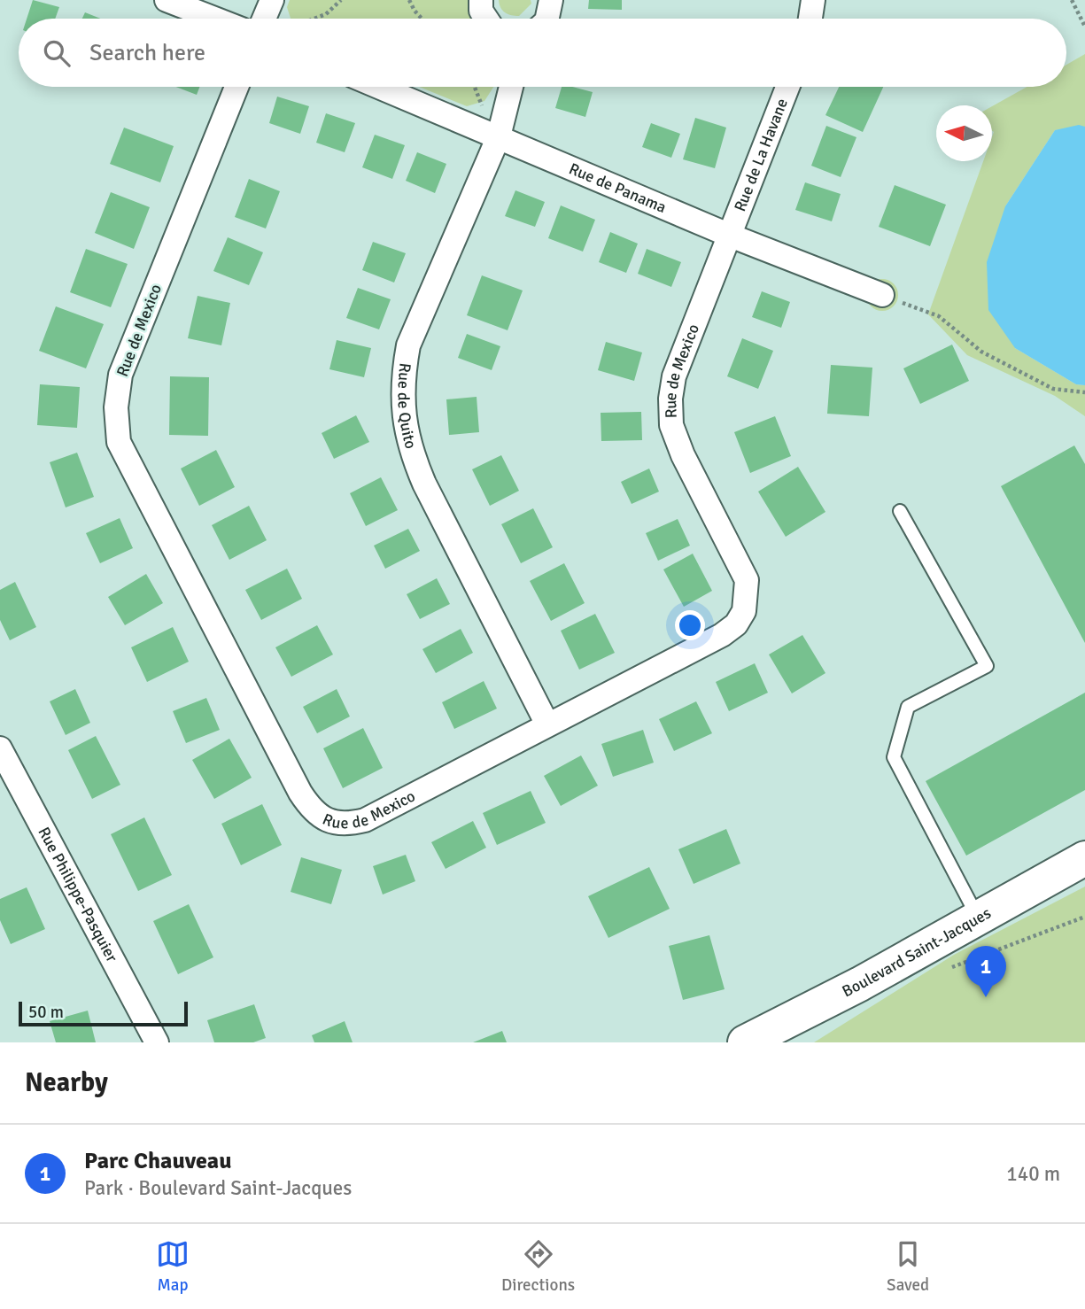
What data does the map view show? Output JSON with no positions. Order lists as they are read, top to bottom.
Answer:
{
  "streets": {
    "street": [
      "Rue de La Havane",
      "Rue de Panama",
      "Rue de Mexico",
      "Rue de Quito",
      "Rue Philippe-Pasquier",
      "Boulevard Saint-Jacques"
    ]
  },
  "crossings": [
    ["Rue de La Havane", "Rue de Panama"],
    ["Rue de La Havane", "Rue de Mexico"],
    ["Rue de Panama", "Rue de Mexico"],
    ["Rue de Panama", "Rue de Quito"],
    ["Rue de Mexico", "Rue de Quito"]
  ],
  "scale_bar": "50 m",
  "north": "left",
  "page": {
    "search": "Search here",
    "pins": "1",
    "scale": "50 m",
    "heading": "Nearby",
    "list": [
      {
        "mark": "1",
        "name": "Parc Chauveau",
        "note": "Park · Boulevard Saint-Jacques",
        "value": "140 m"
      }
    ],
    "nav": ["Map", "Directions", "Saved"]
  }
}
